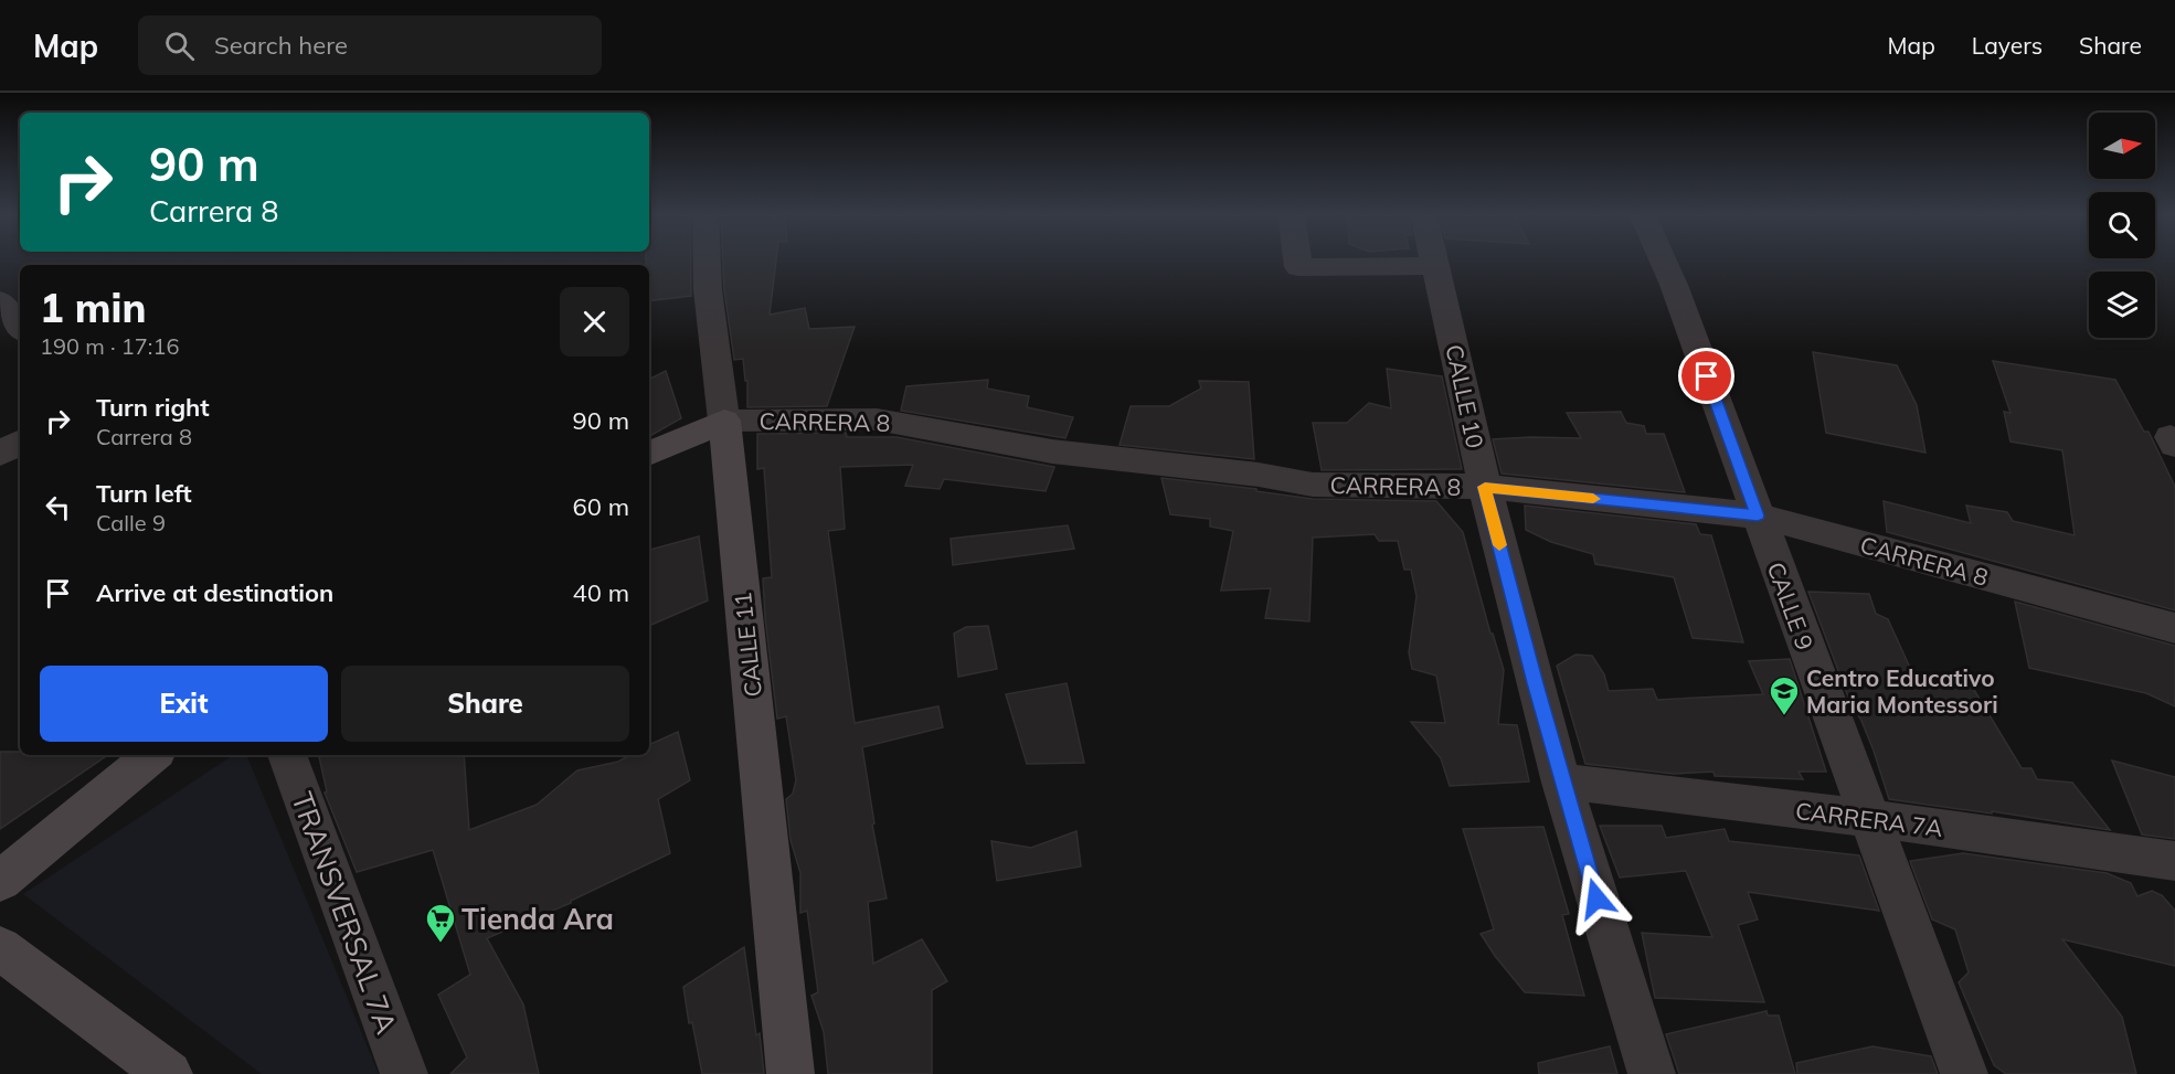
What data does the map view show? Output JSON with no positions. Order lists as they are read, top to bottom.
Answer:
{
  "streets": {
    "main road": ["CALLE 11"],
    "street": [
      "CALLE 10",
      "CARRERA 8",
      "CALLE 9",
      "CARRERA 7A",
      "TRANSVERSAL 7A"
    ]
  },
  "crossings": [
    ["CALLE 10", "CARRERA 8"],
    ["CALLE 10", "CARRERA 7A"],
    ["CARRERA 8", "CALLE 9"],
    ["CARRERA 8", "CALLE 11"],
    ["CALLE 9", "CARRERA 7A"]
  ],
  "places": {
    "school or university": ["Centro Educativo Maria Montessori"],
    "supermarket": ["Tienda Ara"]
  },
  "north": "right",
  "page": {
    "header": "Map",
    "search": "Search here",
    "nav": ["Map", "Layers", "Share"],
    "turn": ["90 m", "Carrera 8"],
    "heading": ["1 min", "190 m · 17:16"],
    "list": [
      {
        "name": "Turn right",
        "note": "Carrera 8",
        "value": "90 m"
      },
      {
        "name": "Turn left",
        "note": "Calle 9",
        "value": "60 m"
      },
      {
        "name": "Arrive at destination",
        "value": "40 m"
      }
    ],
    "buttons": ["Exit", "Share"]
  }
}
